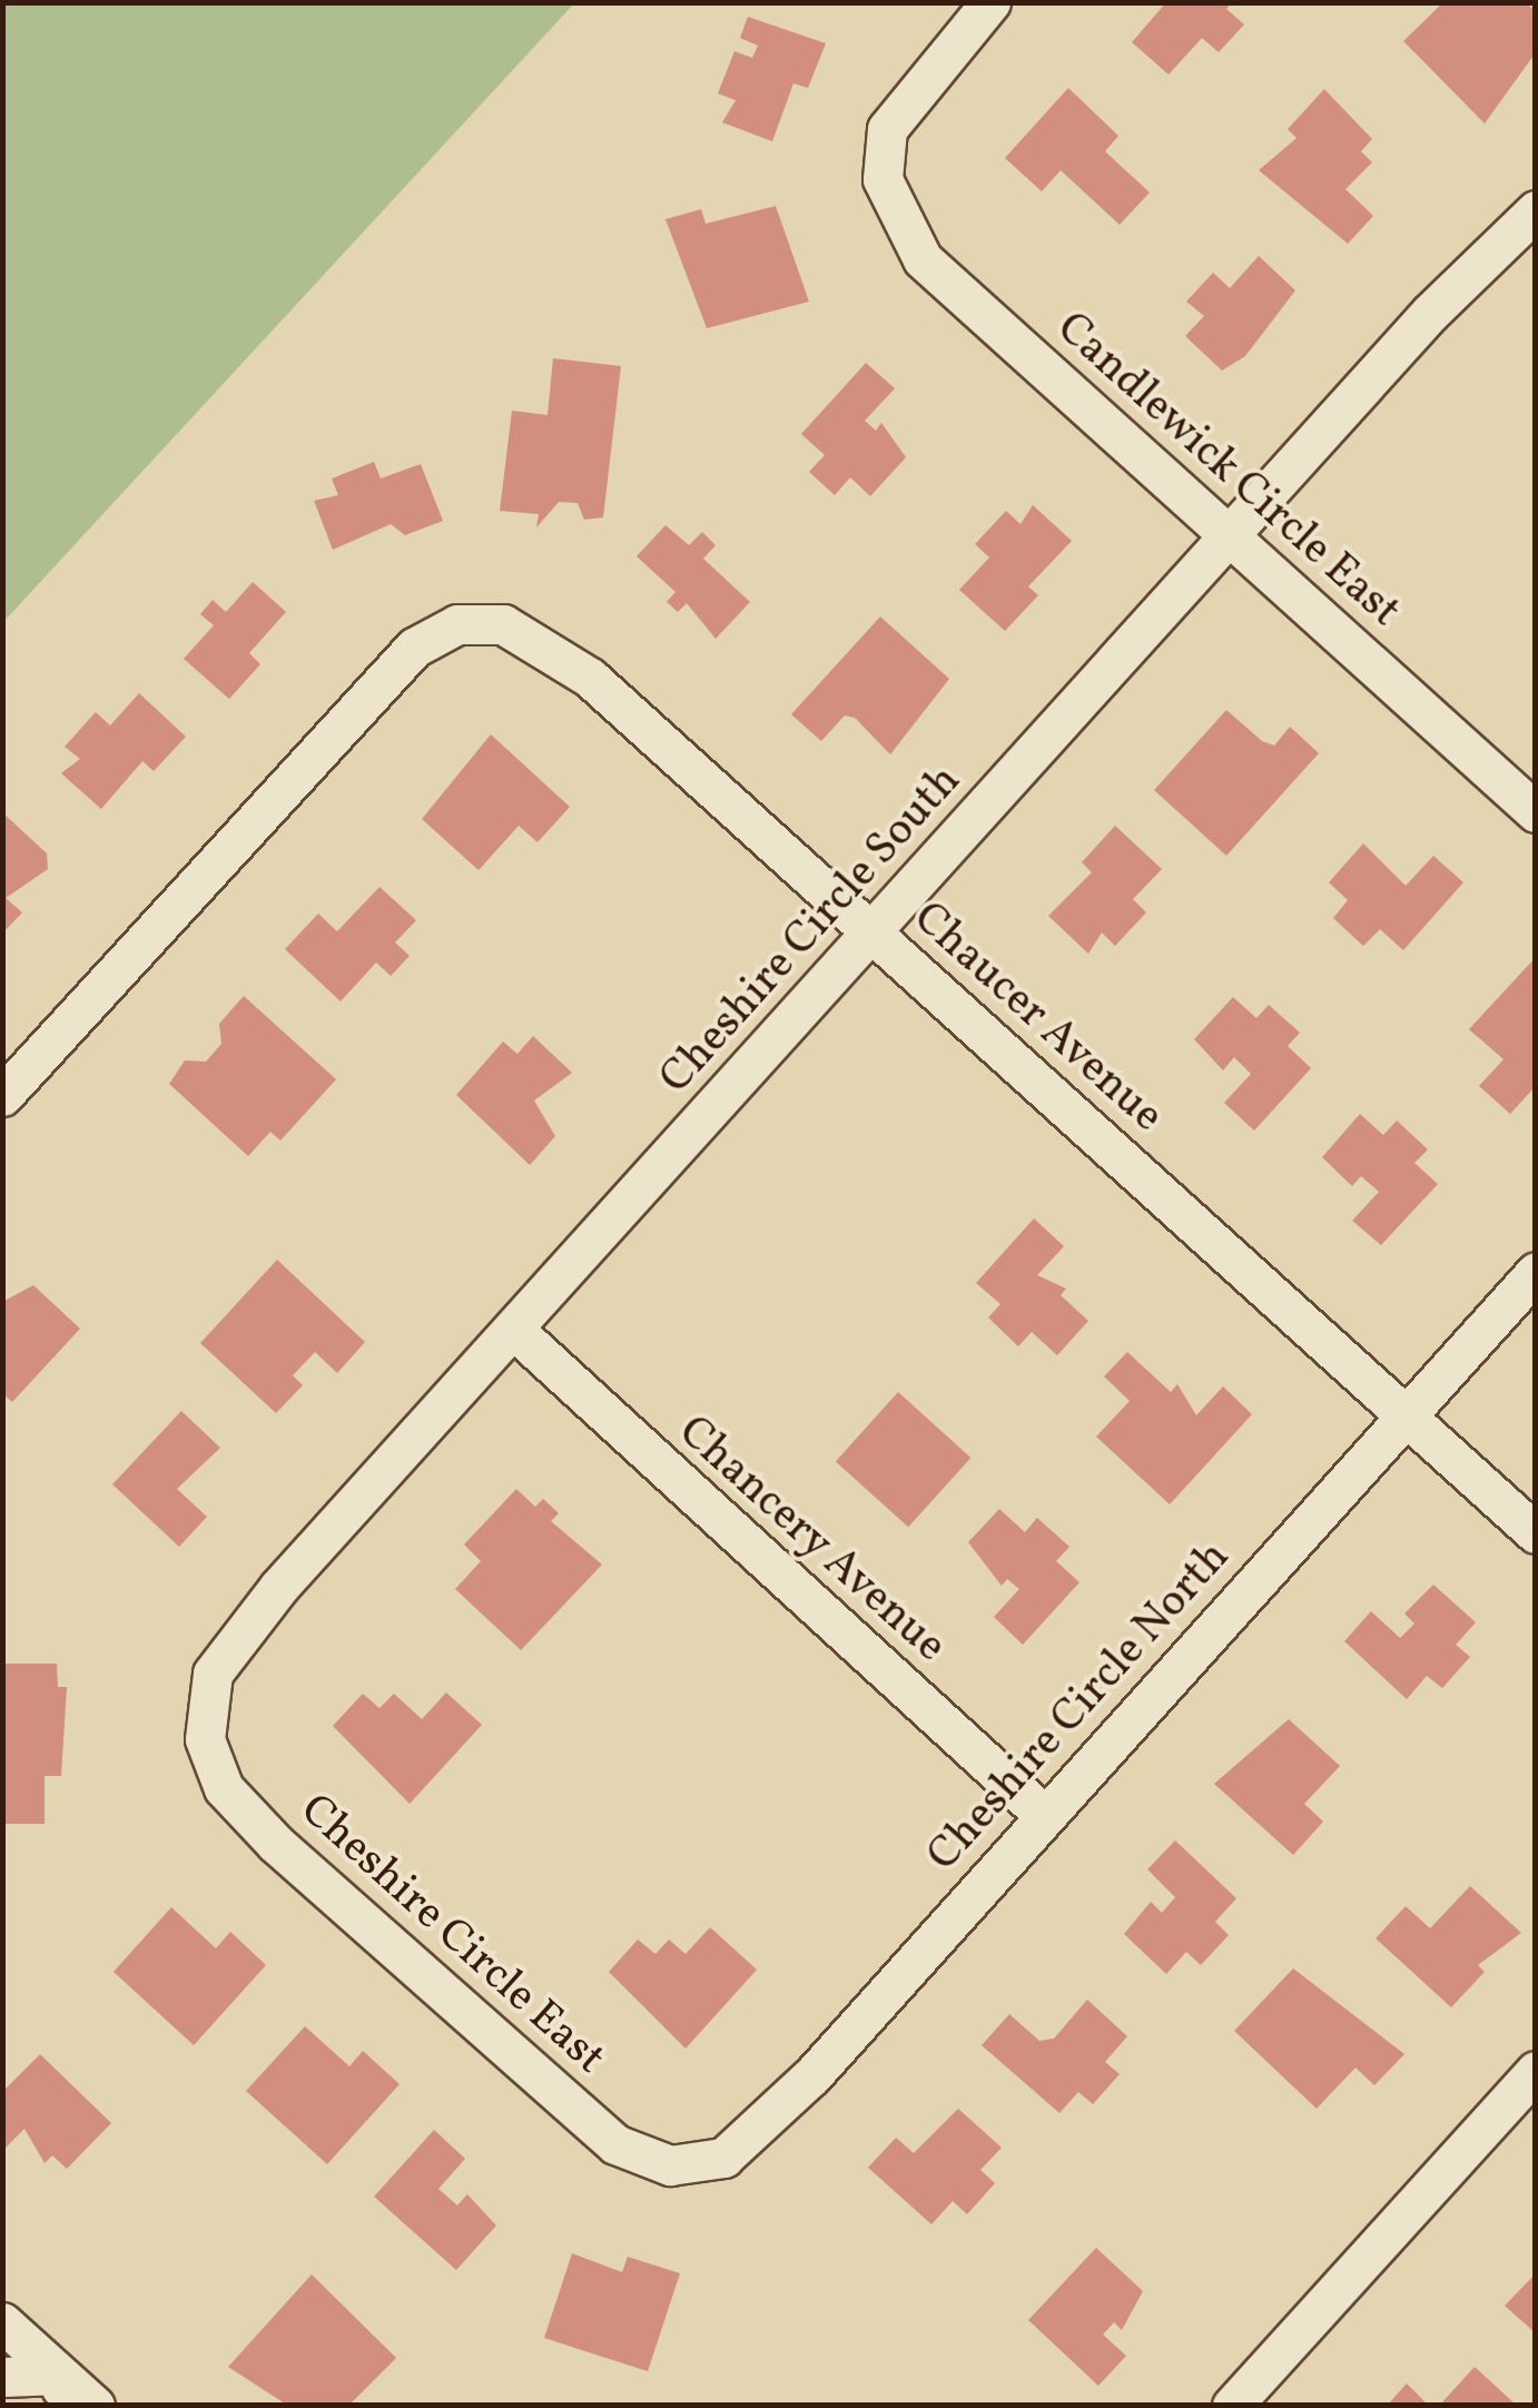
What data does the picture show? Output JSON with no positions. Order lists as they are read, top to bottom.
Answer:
{
  "streets": {
    "street": [
      "Candlewick Circle East",
      "Cheshire Circle South",
      "Chaucer Avenue",
      "Chancery Avenue",
      "Cheshire Circle North",
      "Cheshire Circle East"
    ]
  },
  "crossings": [
    ["Candlewick Circle East", "Cheshire Circle South"],
    ["Cheshire Circle South", "Chaucer Avenue"],
    ["Cheshire Circle South", "Chancery Avenue"],
    ["Cheshire Circle South", "Cheshire Circle East"],
    ["Chaucer Avenue", "Cheshire Circle North"],
    ["Chancery Avenue", "Cheshire Circle North"],
    ["Cheshire Circle North", "Cheshire Circle East"]
  ]
}
